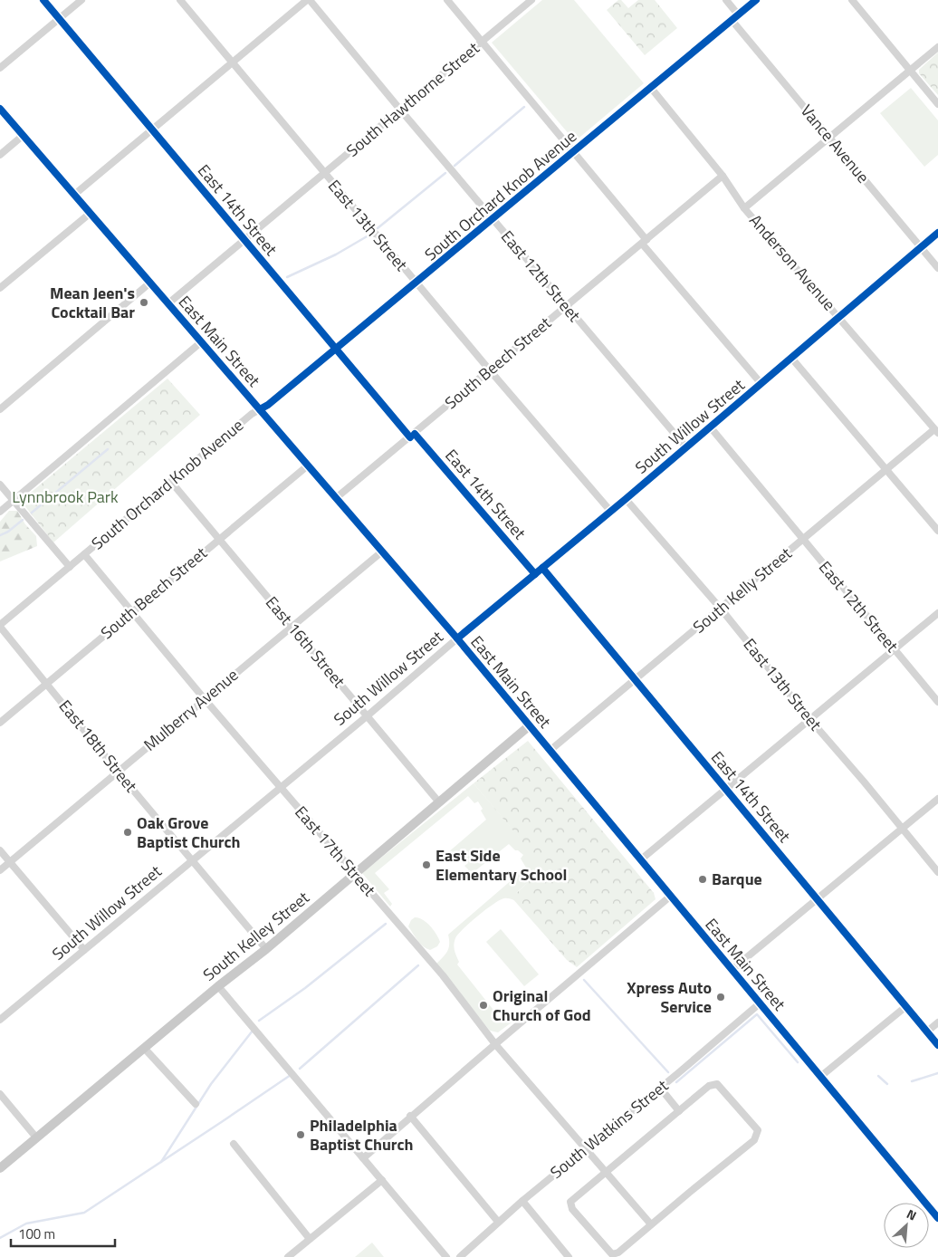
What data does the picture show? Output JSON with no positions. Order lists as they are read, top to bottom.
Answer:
{
  "streets": {
    "main road": ["East Main Street", "South Willow Street", "South Kelley Street"],
    "street": [
      "South Hawthorne Street",
      "Vance Avenue",
      "South Orchard Knob Avenue",
      "East 14th Street",
      "East 13th Street",
      "Anderson Avenue",
      "East 12th Street",
      "South Beech Street",
      "South Kelly Street",
      "East 16th Street",
      "Mulberry Avenue",
      "East 18th Street",
      "East 17th Street",
      "South Watkins Street"
    ]
  },
  "crossings": [
    ["South Hawthorne Street", "East 14th Street"],
    ["South Hawthorne Street", "East 13th Street"],
    ["South Hawthorne Street", "East 12th Street"],
    ["South Hawthorne Street", "East Main Street"],
    ["Vance Avenue", "South Orchard Knob Avenue"],
    ["Vance Avenue", "South Willow Street"],
    ["South Orchard Knob Avenue", "East 14th Street"],
    ["South Orchard Knob Avenue", "East 13th Street"],
    ["South Orchard Knob Avenue", "Anderson Avenue"],
    ["South Orchard Knob Avenue", "East 12th Street"],
    ["South Orchard Knob Avenue", "East Main Street"],
    ["South Orchard Knob Avenue", "East 16th Street"],
    ["South Orchard Knob Avenue", "East 18th Street"],
    ["South Orchard Knob Avenue", "East 17th Street"],
    ["East 14th Street", "South Beech Street"],
    ["East 14th Street", "South Willow Street"],
    ["East 14th Street", "South Kelly Street"],
    ["East 13th Street", "South Beech Street"],
    ["East 13th Street", "South Willow Street"],
    ["East 13th Street", "South Kelly Street"],
    ["Anderson Avenue", "South Beech Street"],
    ["Anderson Avenue", "South Willow Street"],
    ["Anderson Avenue", "South Kelly Street"],
    ["East 12th Street", "South Beech Street"],
    ["East 12th Street", "South Willow Street"],
    ["East 12th Street", "South Kelly Street"],
    ["East Main Street", "South Beech Street"],
    ["East Main Street", "South Willow Street"],
    ["East Main Street", "South Kelly Street"],
    ["East Main Street", "Mulberry Avenue"],
    ["East Main Street", "South Kelley Street"],
    ["East Main Street", "South Watkins Street"],
    ["South Beech Street", "East 16th Street"],
    ["South Beech Street", "East 18th Street"],
    ["South Beech Street", "East 17th Street"],
    ["South Willow Street", "East 16th Street"],
    ["South Willow Street", "East 18th Street"],
    ["South Willow Street", "East 17th Street"],
    ["East 16th Street", "Mulberry Avenue"],
    ["East 16th Street", "South Kelley Street"],
    ["Mulberry Avenue", "East 18th Street"],
    ["Mulberry Avenue", "East 17th Street"],
    ["East 18th Street", "South Kelley Street"],
    ["East 17th Street", "South Kelley Street"],
    ["East 17th Street", "South Watkins Street"]
  ],
  "parks": ["Lynnbrook Park"],
  "places": [
    "Mean Jeen's Cocktail Bar",
    "Oak Grove Baptist Church",
    "East Side Elementary School",
    "Barque",
    "Xpress Auto Service",
    "Original Church of God",
    "Philadelphia Baptist Church"
  ],
  "scale_bar": "100 m",
  "north": "top right"
}
